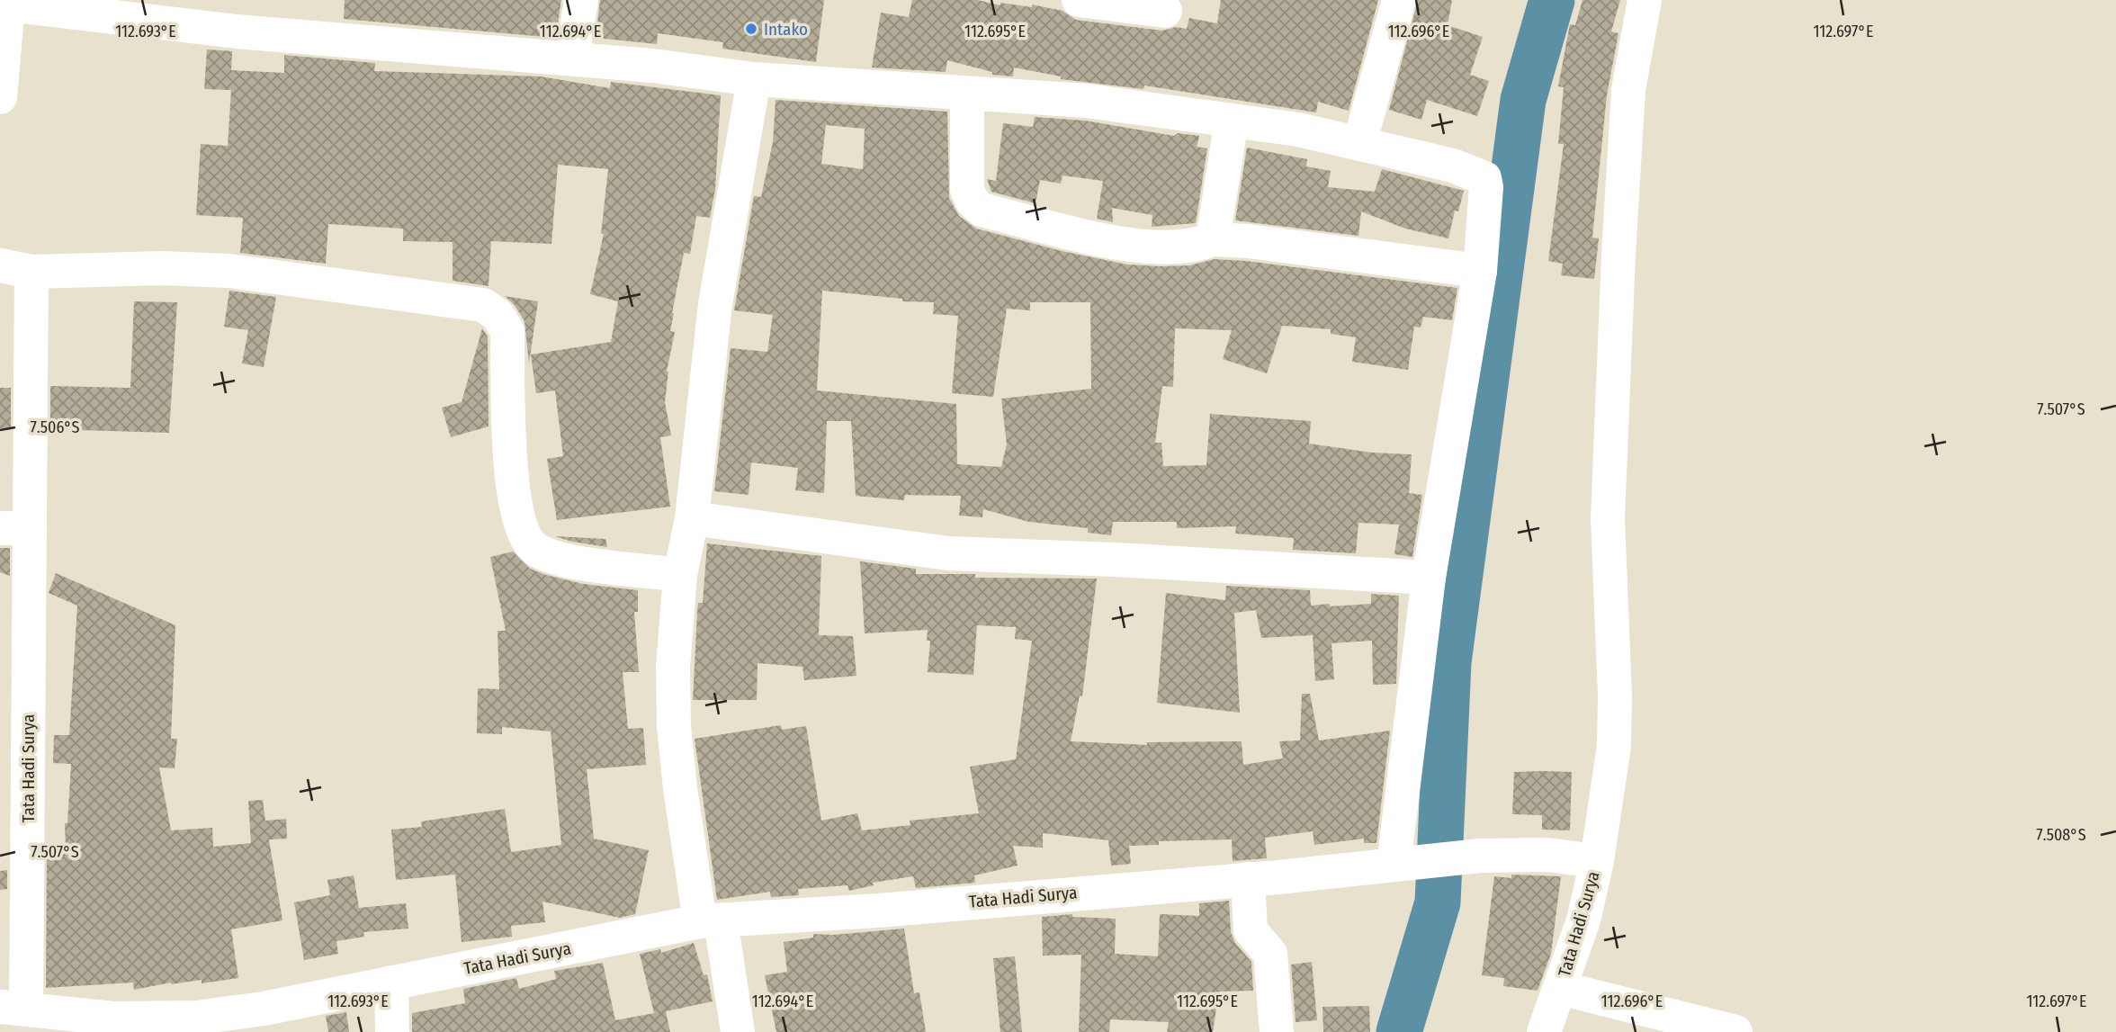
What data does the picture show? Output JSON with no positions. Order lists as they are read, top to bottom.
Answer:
{
  "streets": {
    "street": ["Tata Hadi Surya"]
  },
  "places": ["Intako"],
  "coordinates": [
    "112.693°E",
    "112.694°E",
    "112.695°E",
    "112.696°E",
    "112.697°E",
    "7.507°S",
    "7.506°S",
    "7.508°S"
  ]
}
